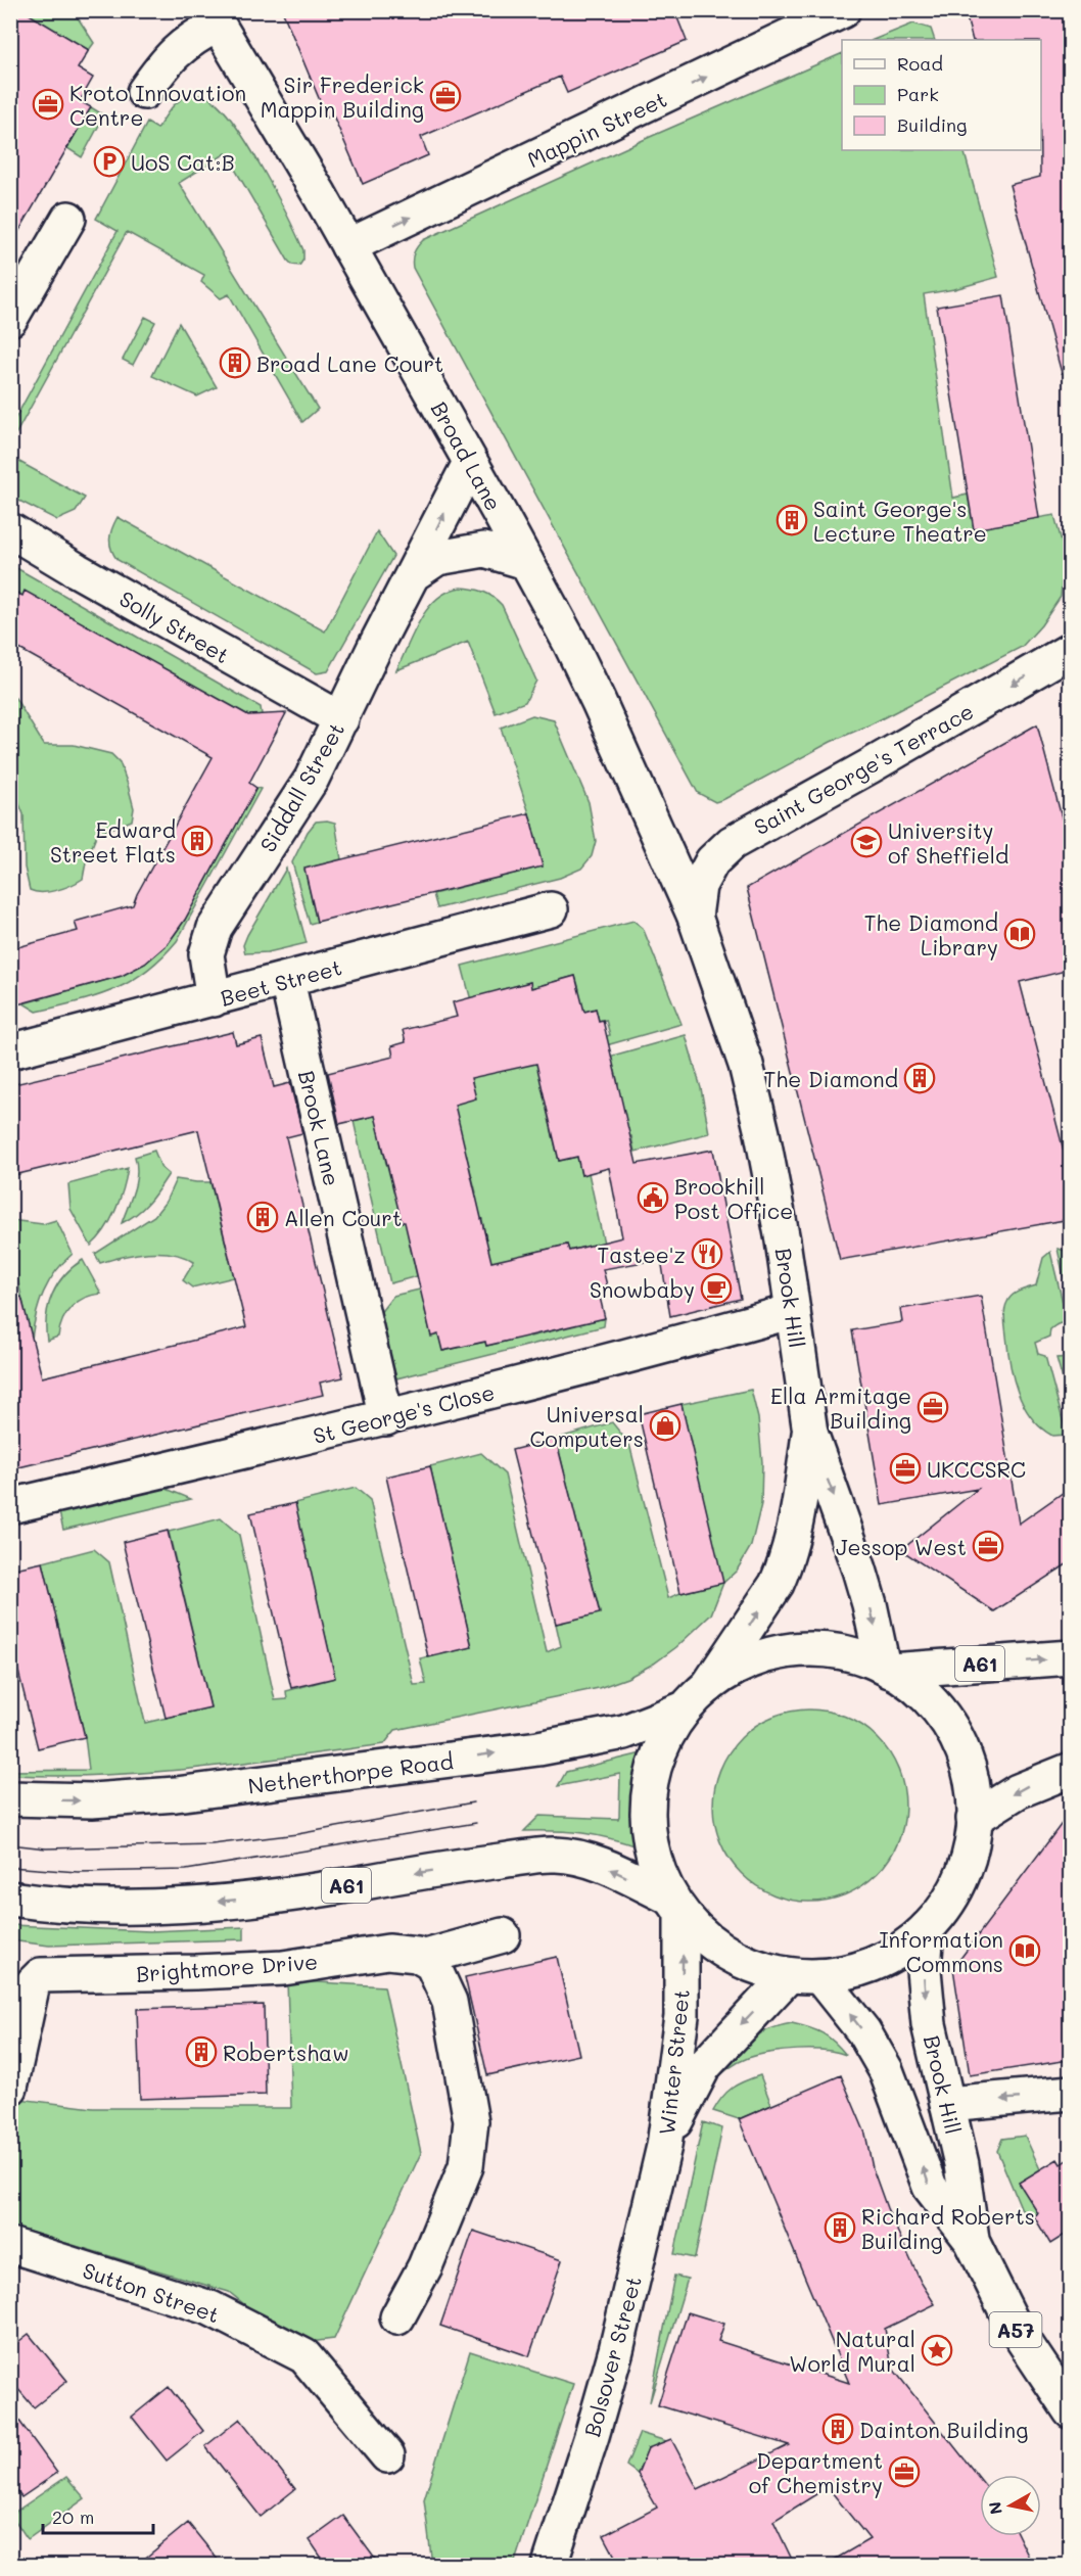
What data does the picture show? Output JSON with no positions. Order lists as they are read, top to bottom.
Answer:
{
  "streets": {
    "main road": [
      "Mappin Street",
      "Broad Lane",
      "Solly Street",
      "Saint George's Terrace",
      "Siddall Street",
      "Beet Street",
      "Brook Lane",
      "Brook Hill",
      "St George's Close",
      "A61",
      "Netherthorpe Road",
      "Brightmore Drive",
      "Winter Street",
      "Sutton Street",
      "A57",
      "Bolsover Street"
    ]
  },
  "crossings": [
    ["Mappin Street", "Broad Lane"],
    ["Broad Lane", "Saint George's Terrace"],
    ["Broad Lane", "Siddall Street"],
    ["Broad Lane", "Brook Hill"],
    ["Solly Street", "Siddall Street"],
    ["Saint George's Terrace", "Brook Hill"],
    ["Siddall Street", "Beet Street"],
    ["Beet Street", "Brook Lane"],
    ["Brook Lane", "St George's Close"],
    ["Brook Hill", "St George's Close"],
    ["Brook Hill", "A61"],
    ["Brook Hill", "Winter Street"],
    ["A61", "Winter Street"],
    ["Winter Street", "Bolsover Street"]
  ],
  "one_way": ["Mappin Street", "Saint George's Terrace"],
  "places": {
    "office": [
      "Sir Frederick Mappin Building",
      "Kroto Innovation Centre",
      "Ella Armitage Building",
      "UKCCSRC",
      "Jessop West",
      "Department of Chemistry"
    ],
    "parking": ["UoS Cat:B"],
    "building": [
      "Broad Lane Court",
      "Saint George's Lecture Theatre",
      "Edward Street Flats",
      "The Diamond",
      "Allen Court",
      "Robertshaw",
      "Richard Roberts Building",
      "Dainton Building"
    ],
    "school or university": ["University of Sheffield"],
    "library": ["The Diamond Library", "Information Commons"],
    "public building": ["Brookhill Post Office"],
    "restaurant": ["Tastee'z"],
    "cafe": ["Snowbaby"],
    "shop": ["Universal Computers"],
    "place": ["Natural World Mural"]
  },
  "legend": ["Road", "Park", "Building"],
  "scale_bar": "20 m",
  "north": "left"
}
